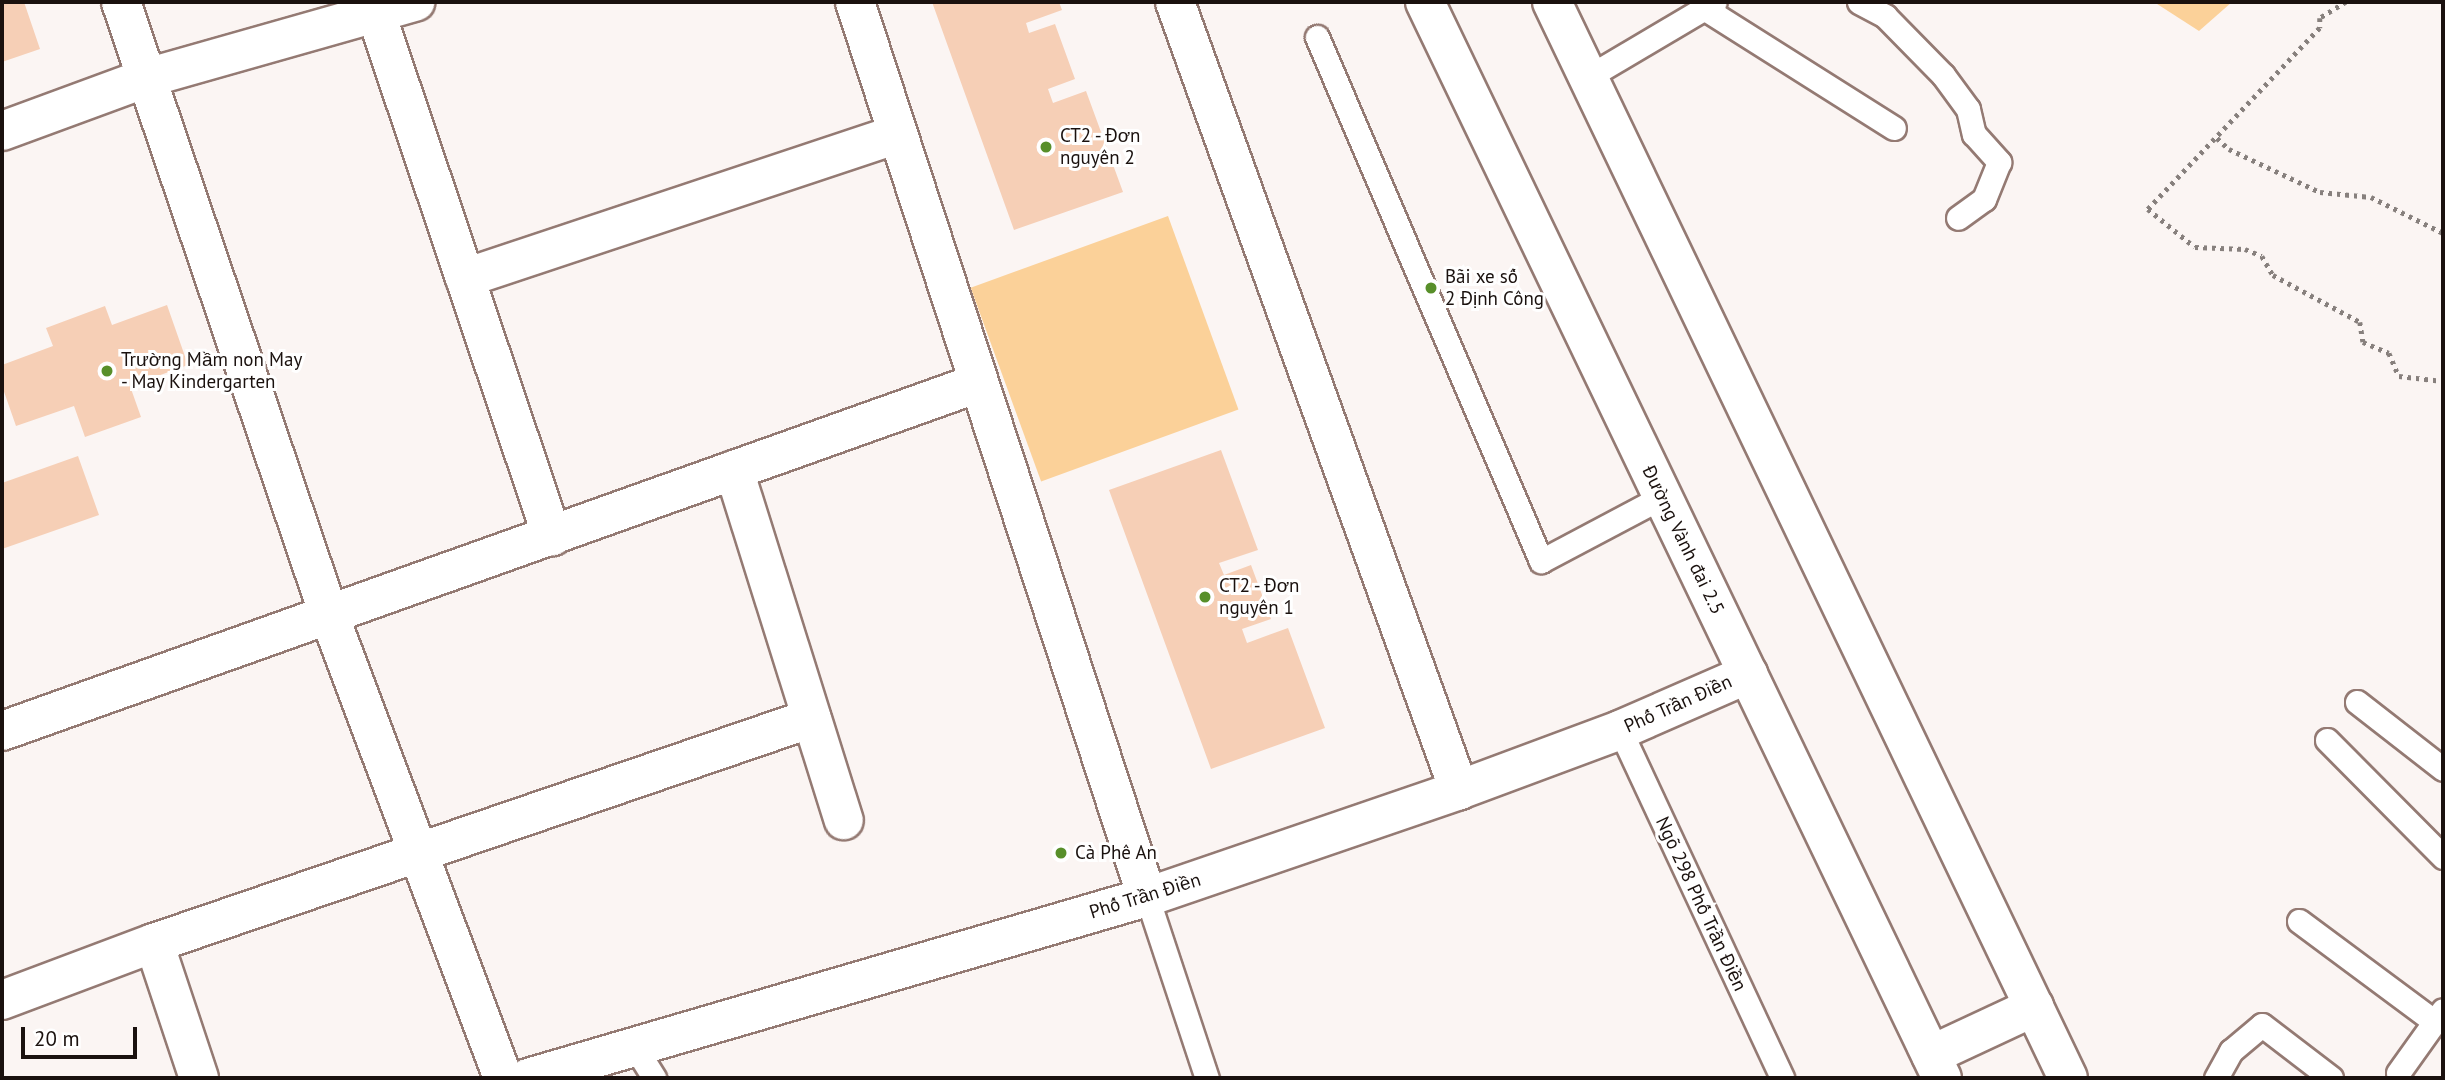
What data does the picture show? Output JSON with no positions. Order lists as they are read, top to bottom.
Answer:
{
  "streets": {
    "street": ["Đường Vành đai 2.5", "Phố Trần Điền"],
    "lane": ["Ngõ 298 Phố Trần Điền"]
  },
  "crossings": [
    ["Đường Vành đai 2.5", "Phố Trần Điền"],
    ["Phố Trần Điền", "Ngõ 298 Phố Trần Điền"]
  ],
  "places": [
    "CT2 - Đơn nguyên 2",
    "Bãi xe số 2 Định Công",
    "Trường Mầm non May - May Kindergarten",
    "CT2 - Đơn nguyên 1",
    "Cà Phê An"
  ],
  "scale_bar": "20 m"
}
